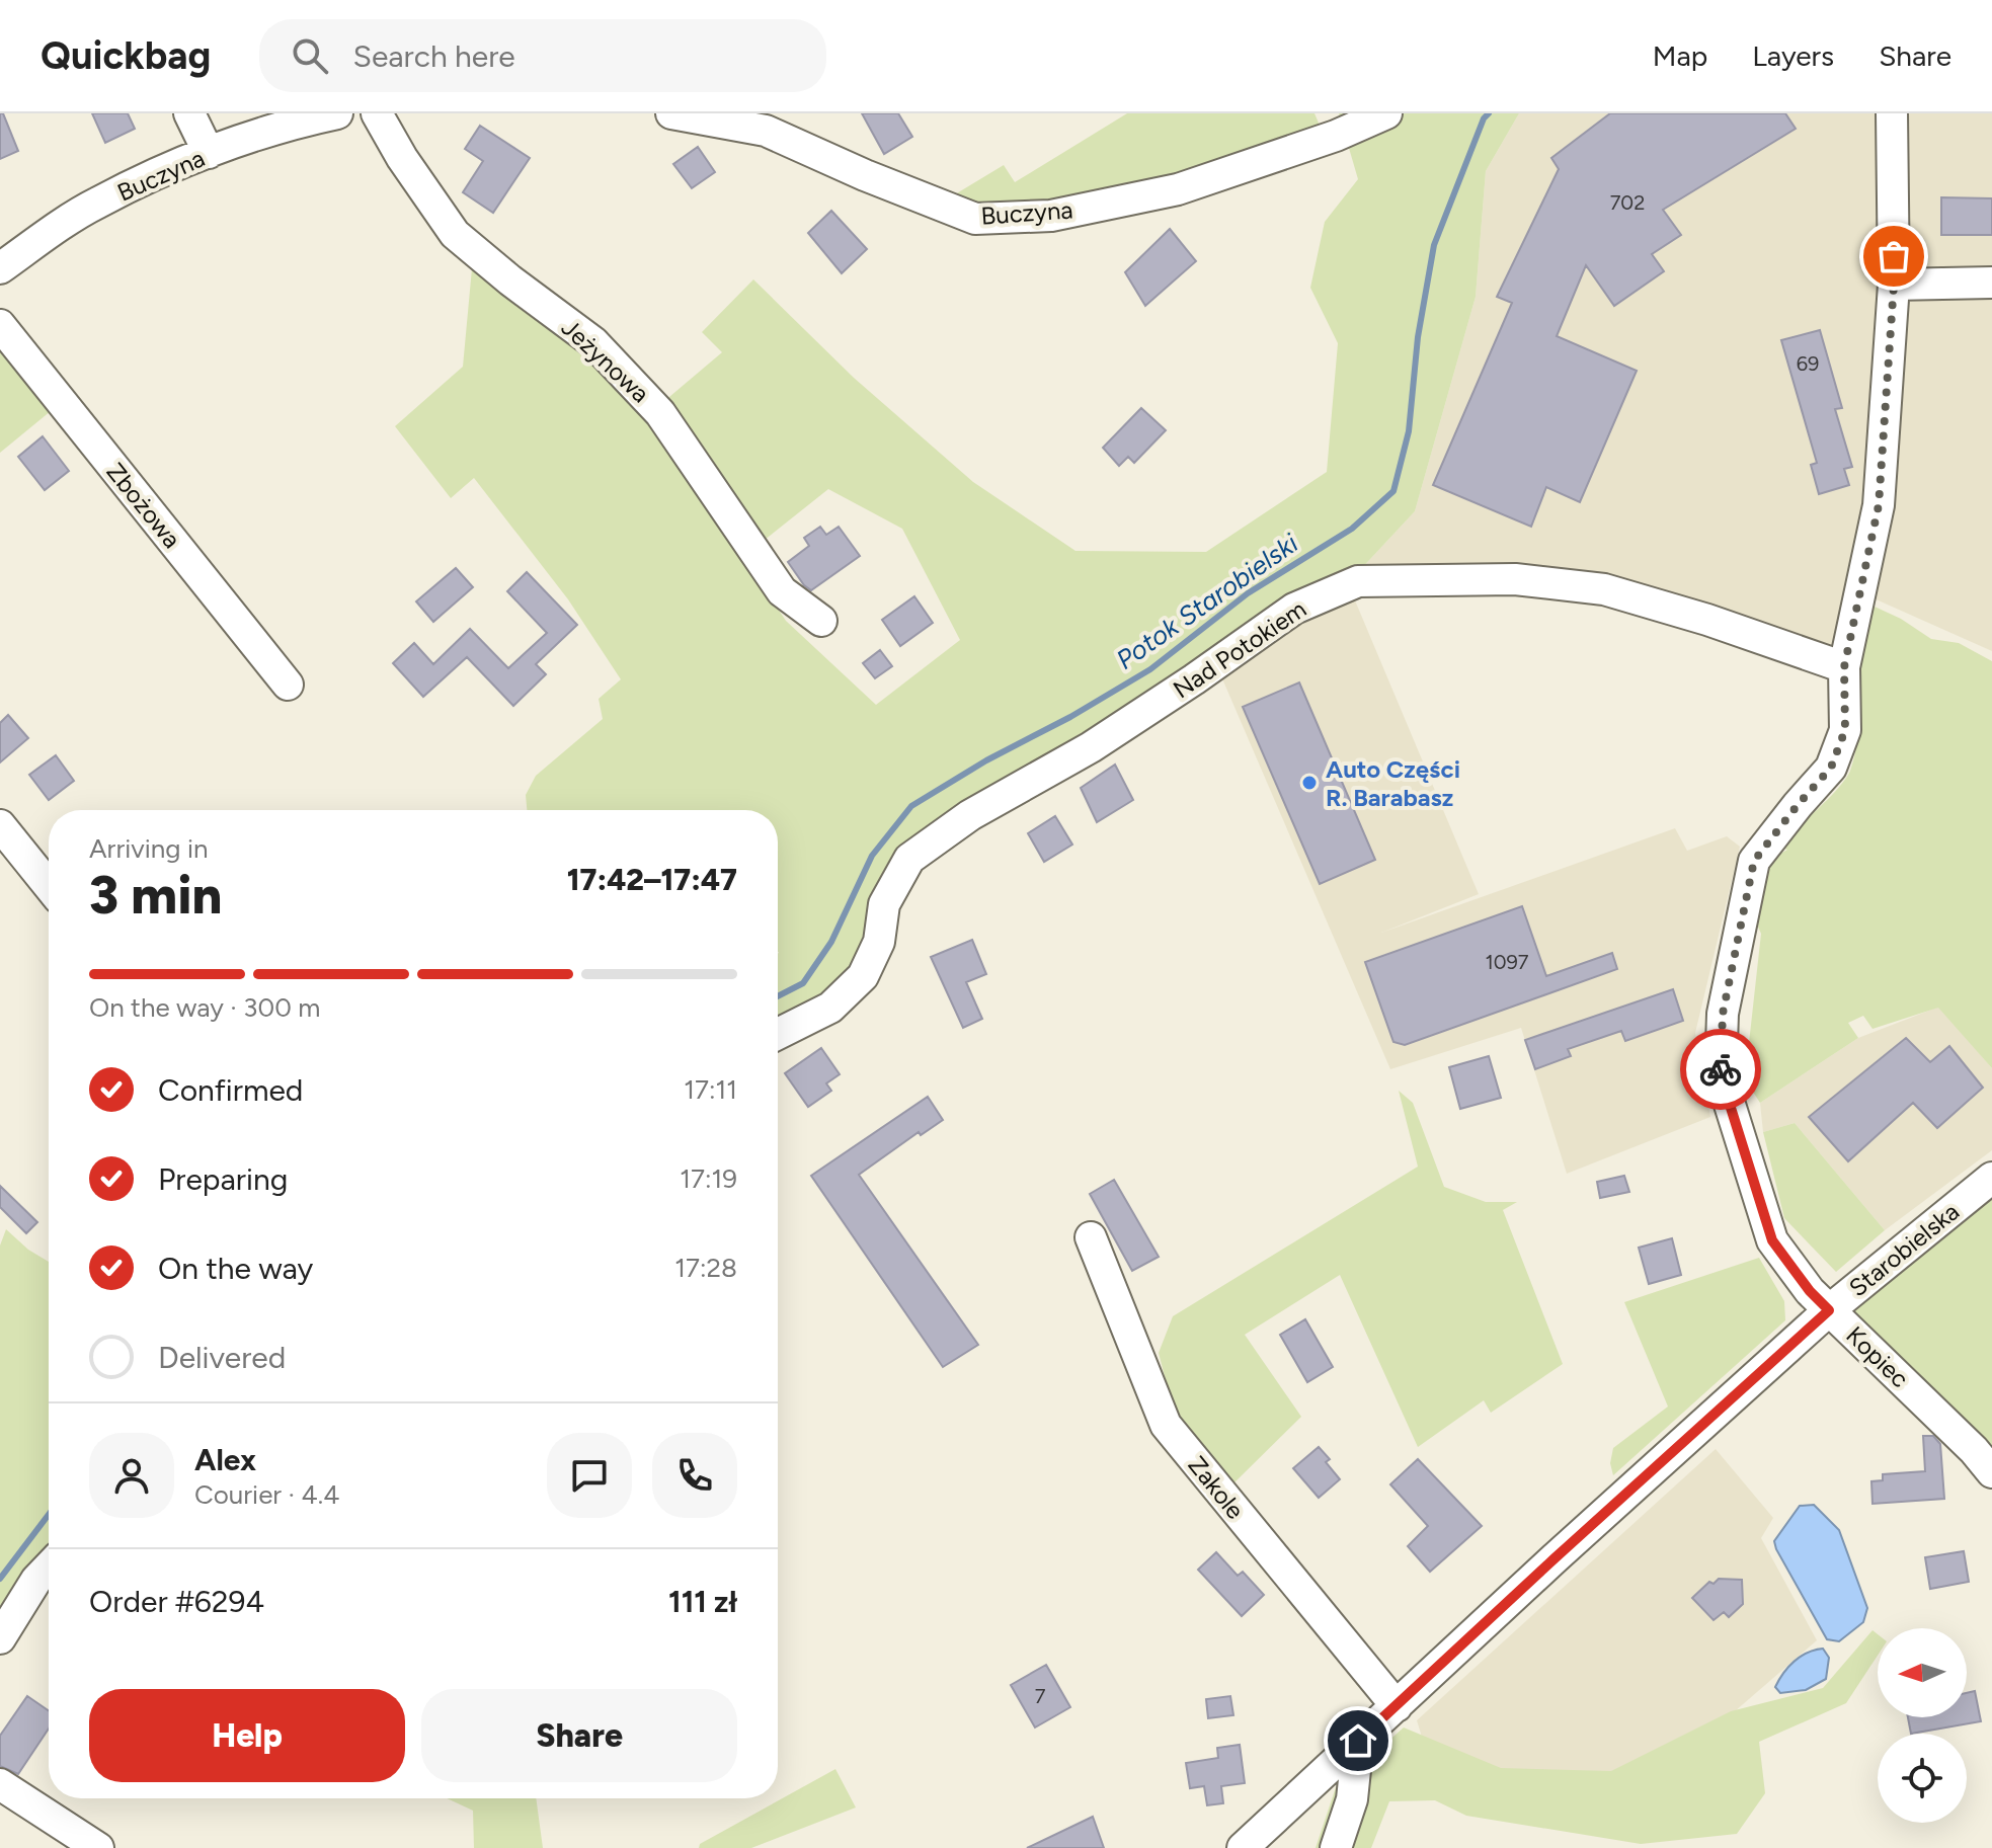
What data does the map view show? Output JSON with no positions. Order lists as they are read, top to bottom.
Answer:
{
  "streets": {
    "street": [
      "Buczyna",
      "Jeżynowa",
      "Zbożowa",
      "Nad Potokiem",
      "Starobielska",
      "Kopiec",
      "Zakole"
    ]
  },
  "crossings": [
    ["Nad Potokiem", "Kopiec"],
    ["Starobielska", "Kopiec"],
    ["Starobielska", "Zakole"]
  ],
  "water": ["Potok Starobielski"],
  "places": ["Auto Części R. Barabasz"],
  "house_numbers": [
    "702",
    "69",
    "1097",
    "7"
  ],
  "north": "left",
  "page": {
    "header": "Quickbag",
    "search": "Search here",
    "nav": ["Map", "Layers", "Share"],
    "heading": ["3 min", "Arriving in", "17:42–17:47"],
    "panel": [
      "Alex",
      "Courier · 4.4",
      "Order #6294",
      "111 zł"
    ],
    "bar": "On the way · 300 m",
    "list": [
      ["Confirmed", "17:11"],
      ["Preparing", "17:19"],
      ["On the way", "17:28"],
      "Delivered"
    ],
    "buttons": ["Help", "Share"]
  }
}
